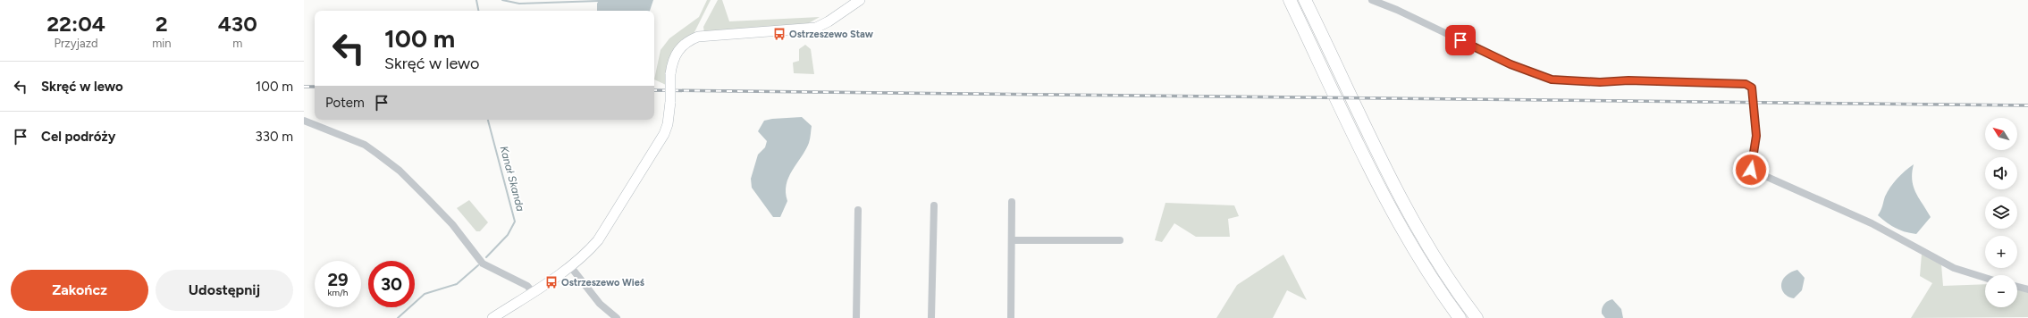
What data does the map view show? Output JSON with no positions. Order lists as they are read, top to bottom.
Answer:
{
  "water": ["Kanał Skanda"],
  "places": {
    "bus stop": ["Ostrzeszewo Staw", "Ostrzeszewo Wieś"]
  },
  "north": "top left",
  "page": {
    "eta": [
      "22:04",
      "Przyjazd",
      "2",
      "min",
      "430",
      "m"
    ],
    "turn": ["100 m", "Skręć w lewo"],
    "list": [
      {
        "name": "Skręć w lewo",
        "value": "100 m"
      },
      {
        "name": "Cel podróży",
        "value": "330 m"
      }
    ],
    "then": "Potem",
    "map_buttons": ["+", "−"],
    "speed": "29 km/h",
    "limit": "30",
    "buttons": ["Zakończ", "Udostępnij"]
  }
}
